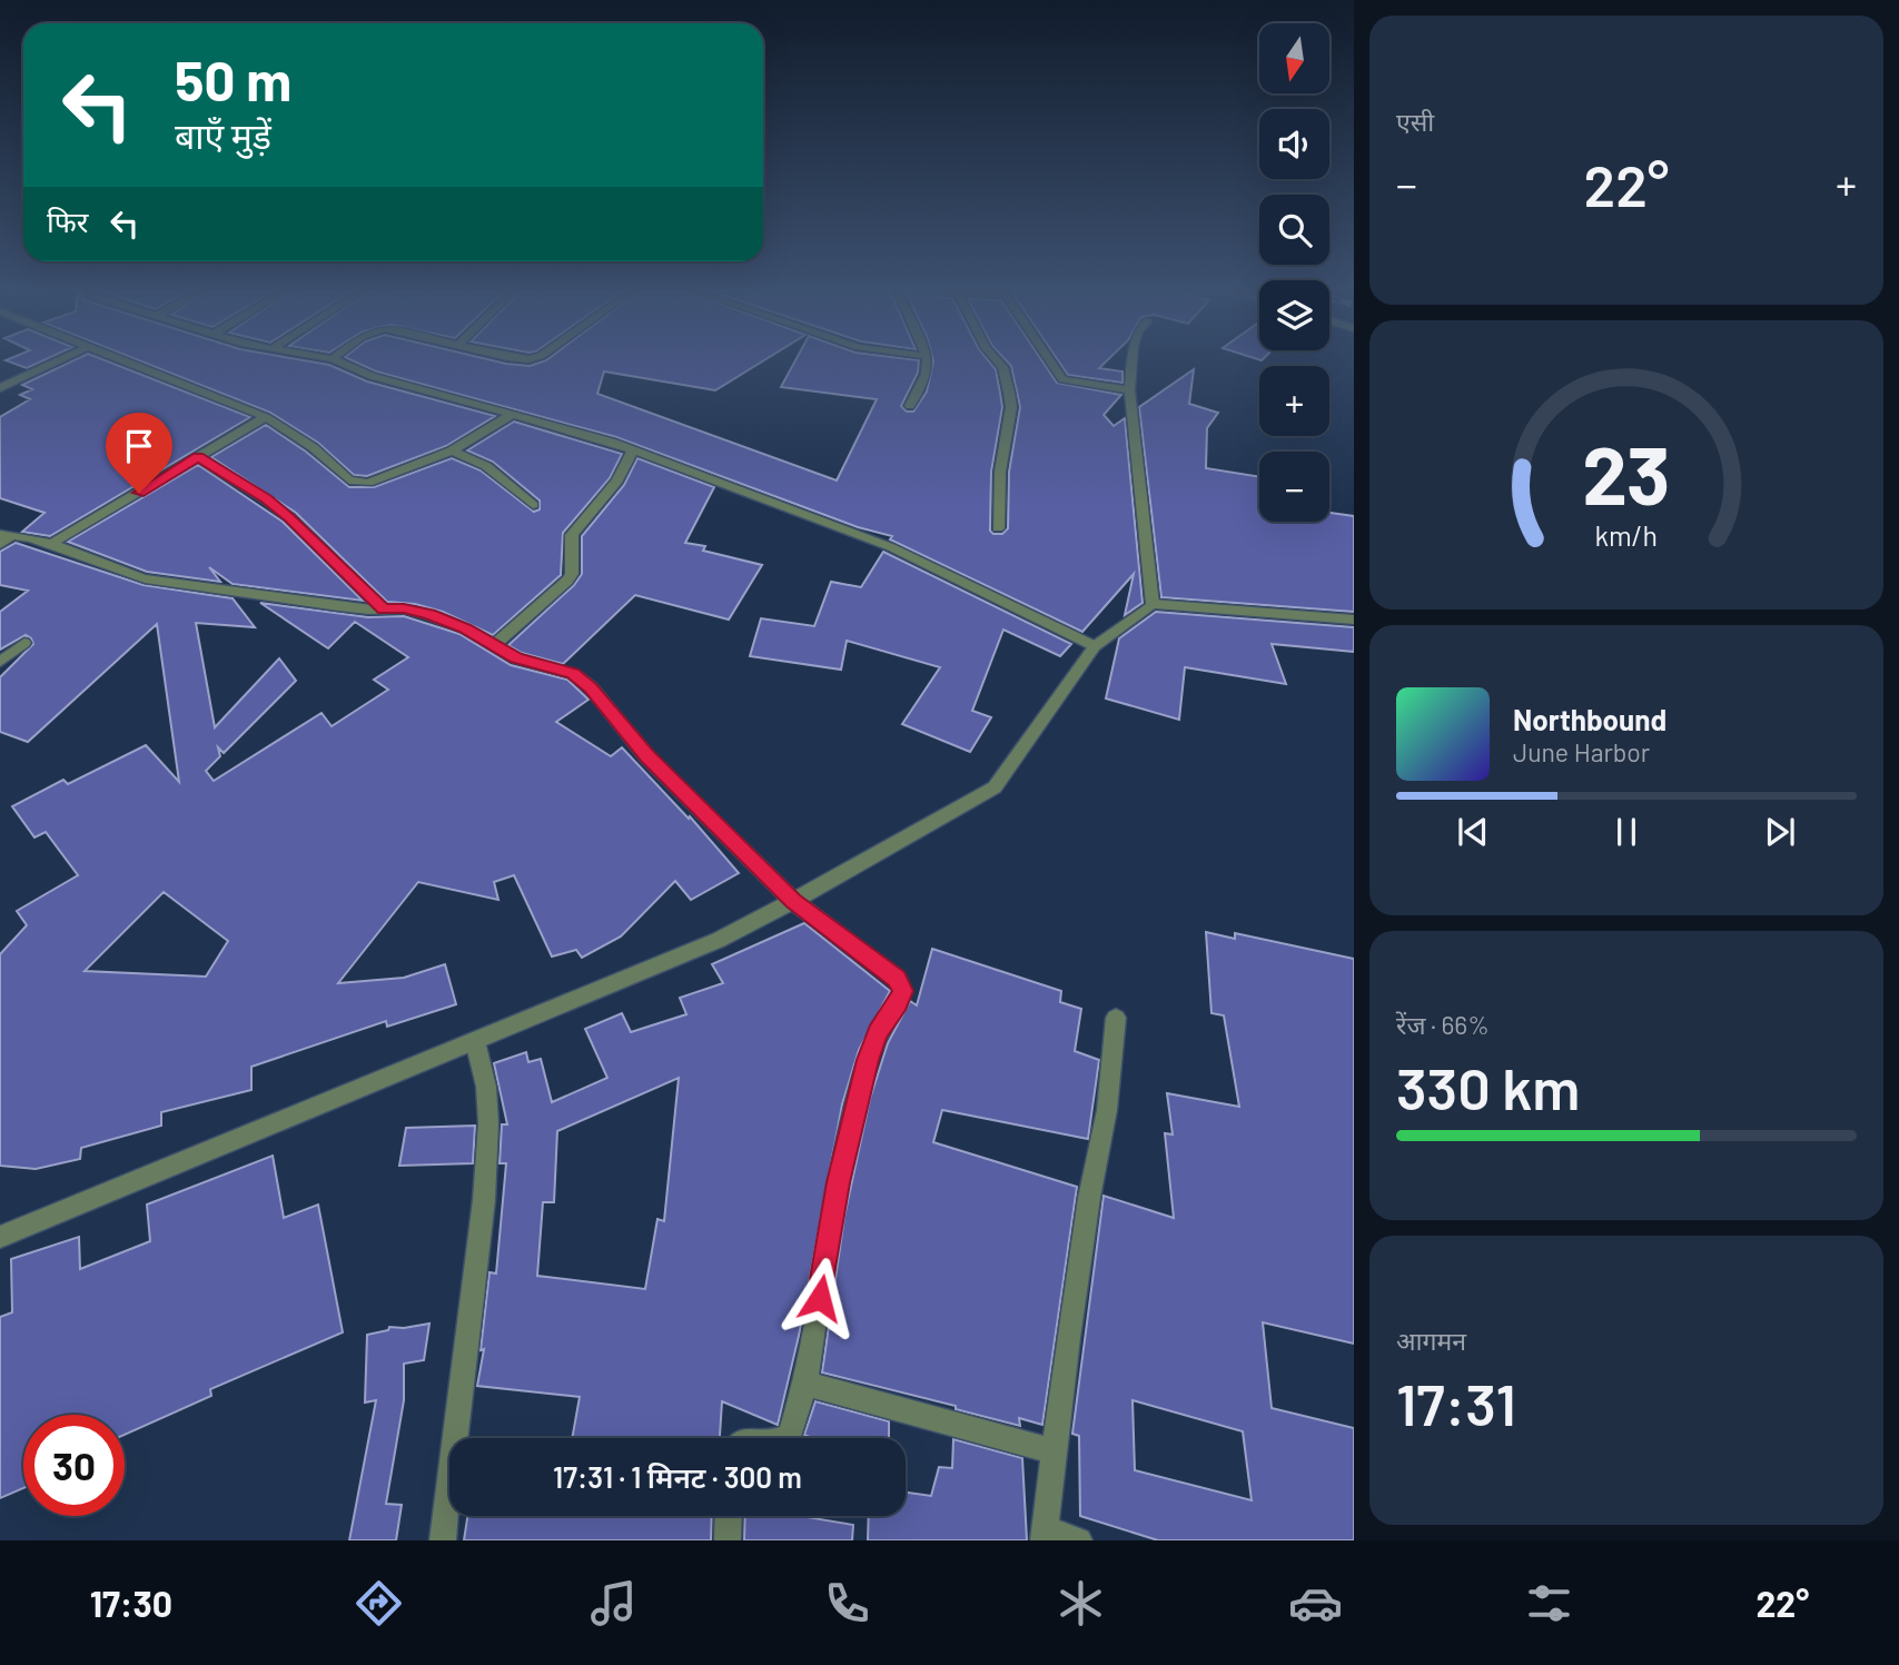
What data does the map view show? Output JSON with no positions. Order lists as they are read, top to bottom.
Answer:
{
  "north": "bottom",
  "page": {
    "tile": [
      "एसी",
      ["रेंज · 66%", "330 km"],
      ["आगमन", "17:31"]
    ],
    "map_buttons": ["+", "−"],
    "turn": ["50 m", "बाएँ मुड़ें"],
    "heat": ["−", "22°", "+"],
    "then": "फिर",
    "song": ["Northbound", "June Harbor"],
    "limit": "30",
    "trip": "17:31 · 1 मिनट · 300 m",
    "tabs": ["17:30", "22°"],
    "gauge": ["23", "km/h"]
  }
}
